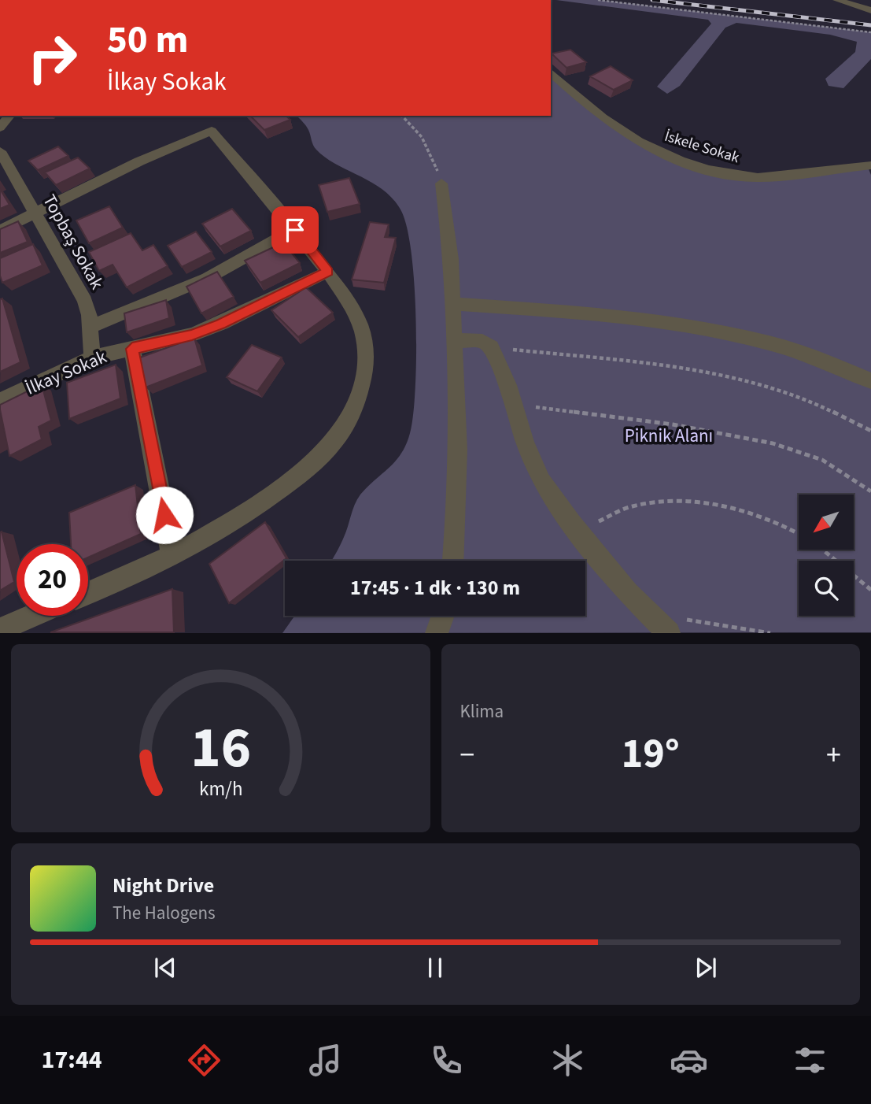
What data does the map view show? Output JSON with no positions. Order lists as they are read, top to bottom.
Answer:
{
  "streets": {
    "street": ["İskele Sokak", "Topbaş Sokak", "İlkay Sokak"]
  },
  "crossings": [
    ["Topbaş Sokak", "İlkay Sokak"]
  ],
  "parks": ["Piknik Alanı"],
  "north": "bottom left",
  "page": {
    "turn": ["50 m", "İlkay Sokak"],
    "limit": "20",
    "trip": "17:45 · 1 dk · 130 m",
    "tile": "Klima",
    "heat": ["−", "19°", "+"],
    "song": ["Night Drive", "The Halogens"],
    "tabs": "17:44",
    "gauge": ["16", "km/h"]
  }
}
